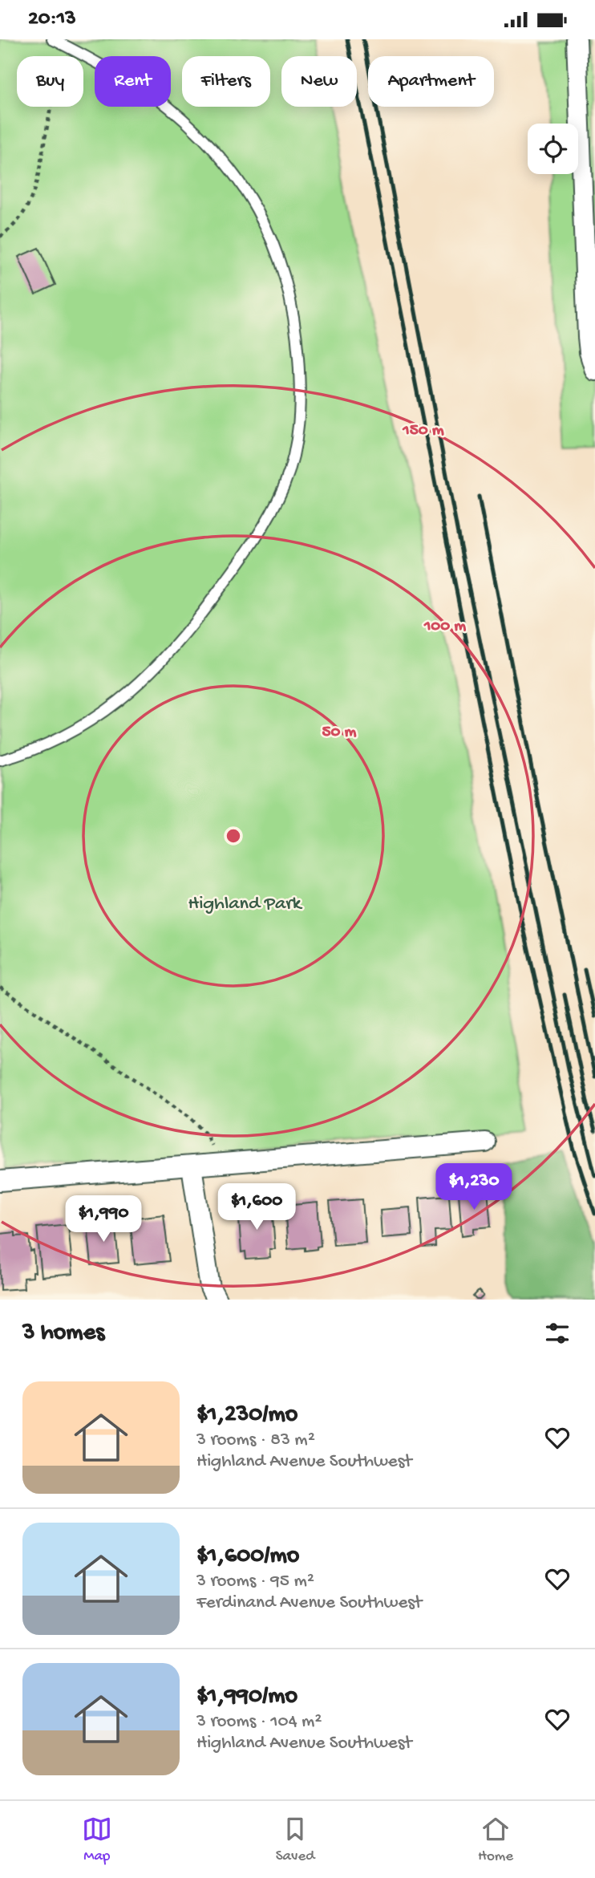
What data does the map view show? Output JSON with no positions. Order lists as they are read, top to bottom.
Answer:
{
  "parks": ["Highland Park"],
  "page": {
    "status": "20:13",
    "chip": [
      "Buy",
      "Rent",
      "Filters",
      "New",
      "Apartment"
    ],
    "price": ["$1,230", "$1,600", "$1,990"],
    "heading": "3 homes",
    "list": [
      {
        "name": "$1,230/mo",
        "note": "3 rooms · 83 m² · Highland Avenue Southwest"
      },
      {
        "name": "$1,600/mo",
        "note": "3 rooms · 95 m² · Ferdinand Avenue Southwest"
      },
      {
        "name": "$1,990/mo",
        "note": "3 rooms · 104 m² · Highland Avenue Southwest"
      }
    ],
    "tabs": ["Map", "Saved", "Home"]
  },
  "rings": ["150 m", "100 m", "50 m"]
}
